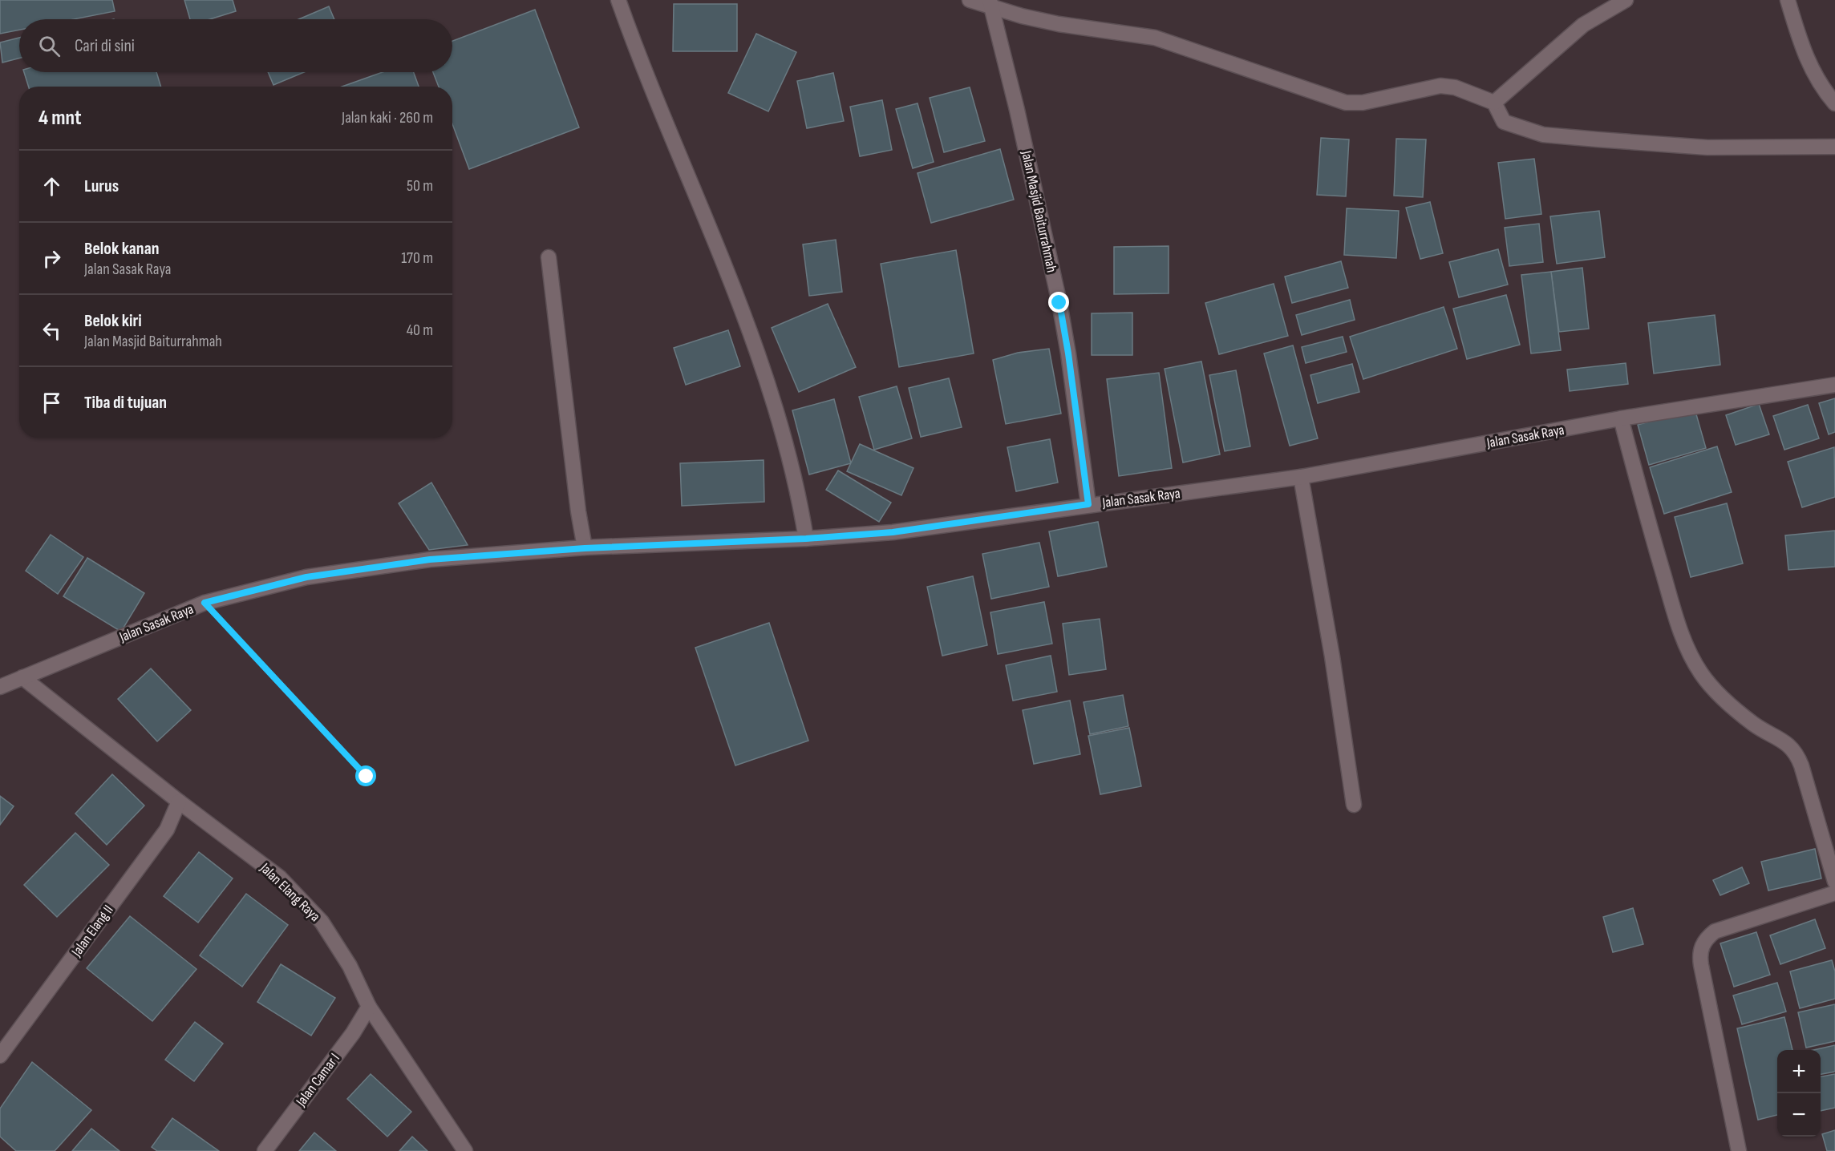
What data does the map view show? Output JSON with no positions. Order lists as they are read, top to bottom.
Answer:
{
  "streets": {
    "street": [
      "Jalan Masjid Baiturrahmah",
      "Jalan Sasak Raya",
      "Jalan Elang Raya",
      "Jalan Elang II",
      "Jalan Camar I"
    ]
  },
  "crossings": [
    ["Jalan Masjid Baiturrahmah", "Jalan Sasak Raya"],
    ["Jalan Sasak Raya", "Jalan Elang Raya"],
    ["Jalan Elang Raya", "Jalan Elang II"],
    ["Jalan Elang Raya", "Jalan Camar I"]
  ],
  "page": {
    "search": "Cari di sini",
    "heading": ["4 mnt", "Jalan kaki · 260 m"],
    "list": [
      ["Lurus", "50 m"],
      ["Belok kanan", "Jalan Sasak Raya", "170 m"],
      ["Belok kiri", "Jalan Masjid Baiturrahmah", "40 m"],
      "Tiba di tujuan"
    ],
    "map_buttons": ["+", "−"]
  }
}
